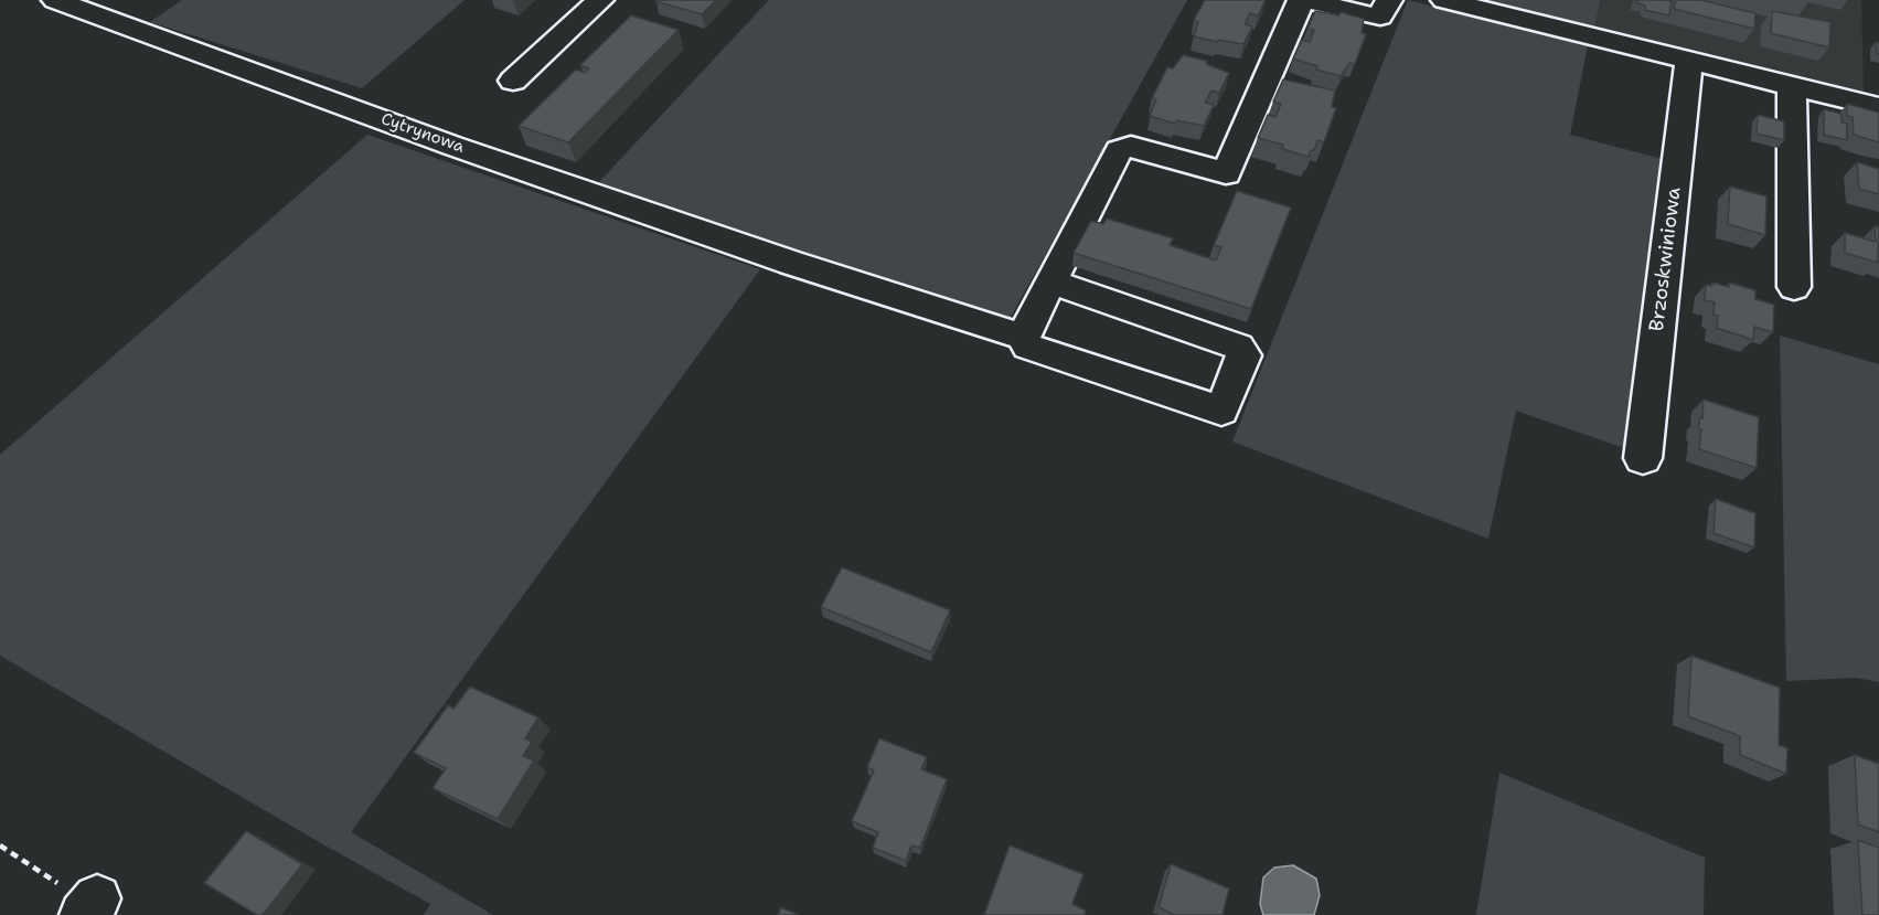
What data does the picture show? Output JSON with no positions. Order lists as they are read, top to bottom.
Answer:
{
  "streets": {
    "street": ["Cytrynowa", "Brzoskwiniowa"]
  }
}
